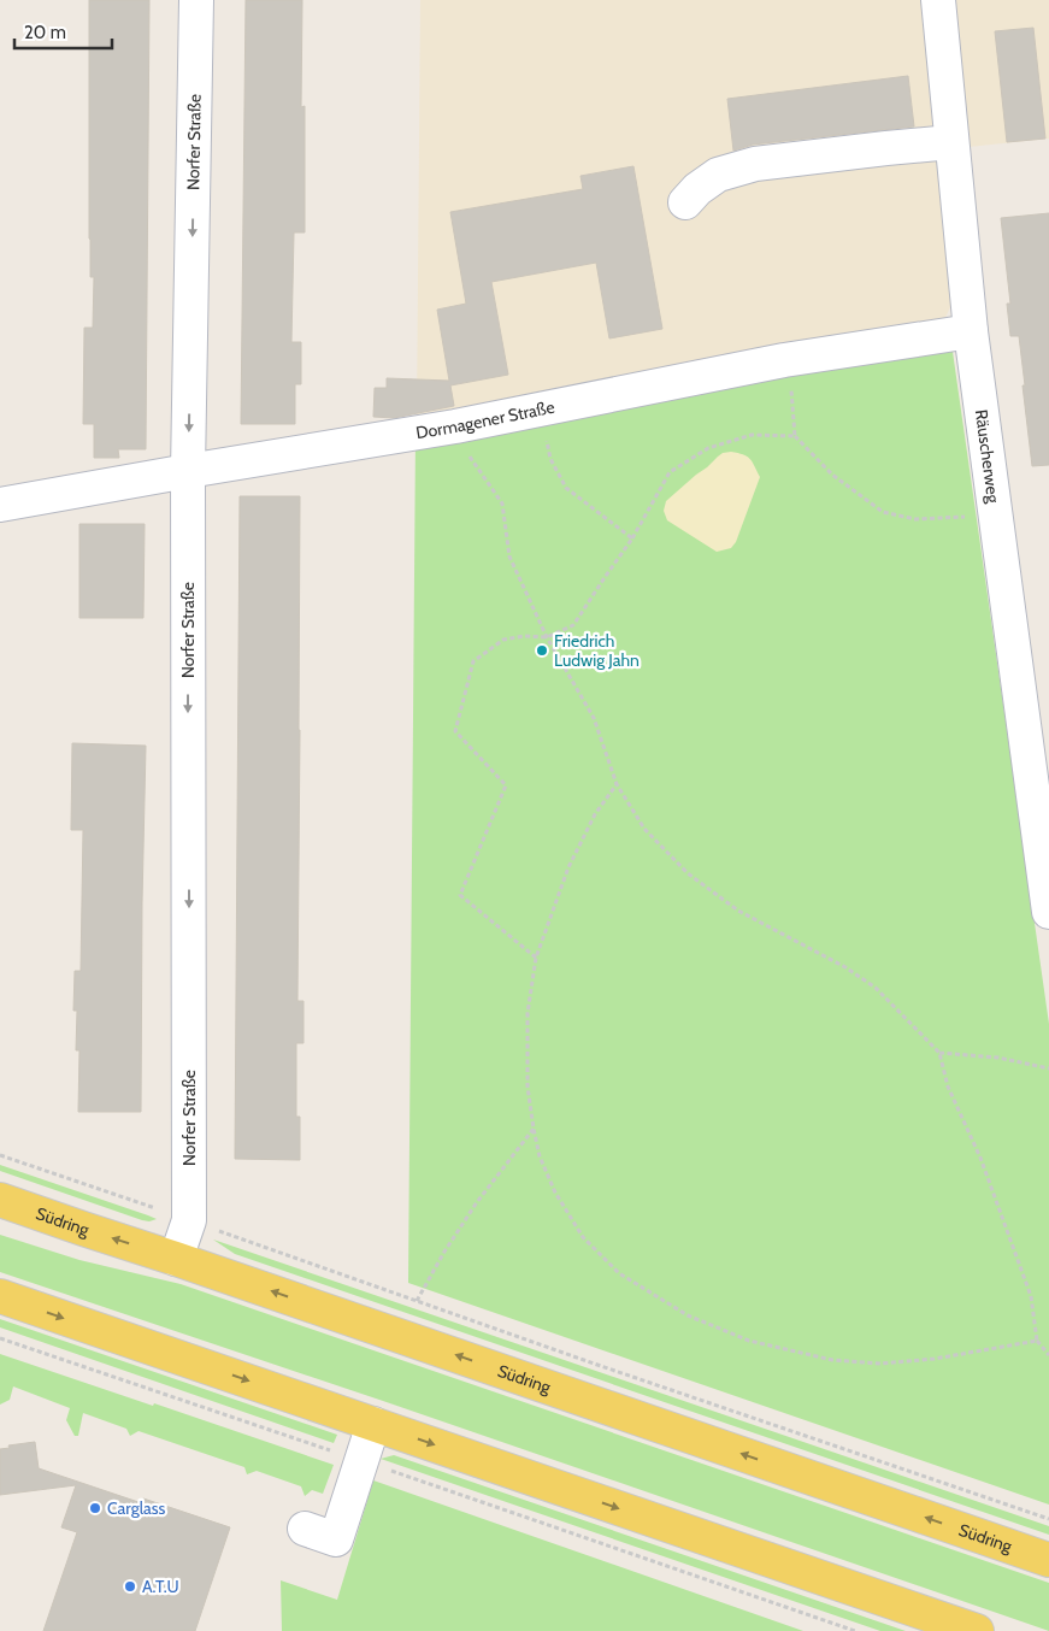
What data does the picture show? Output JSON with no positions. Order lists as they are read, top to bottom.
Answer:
{
  "streets": {
    "main road": ["Südring"],
    "street": ["Norfer Straße", "Dormagener Straße", "Räuscherweg"]
  },
  "crossings": [
    ["Norfer Straße", "Dormagener Straße"],
    ["Norfer Straße", "Südring"],
    ["Dormagener Straße", "Räuscherweg"]
  ],
  "one_way": ["Norfer Straße"],
  "places": ["Friedrich Ludwig Jahn", "Carglass", "A.T.U"],
  "scale_bar": "20 m"
}
